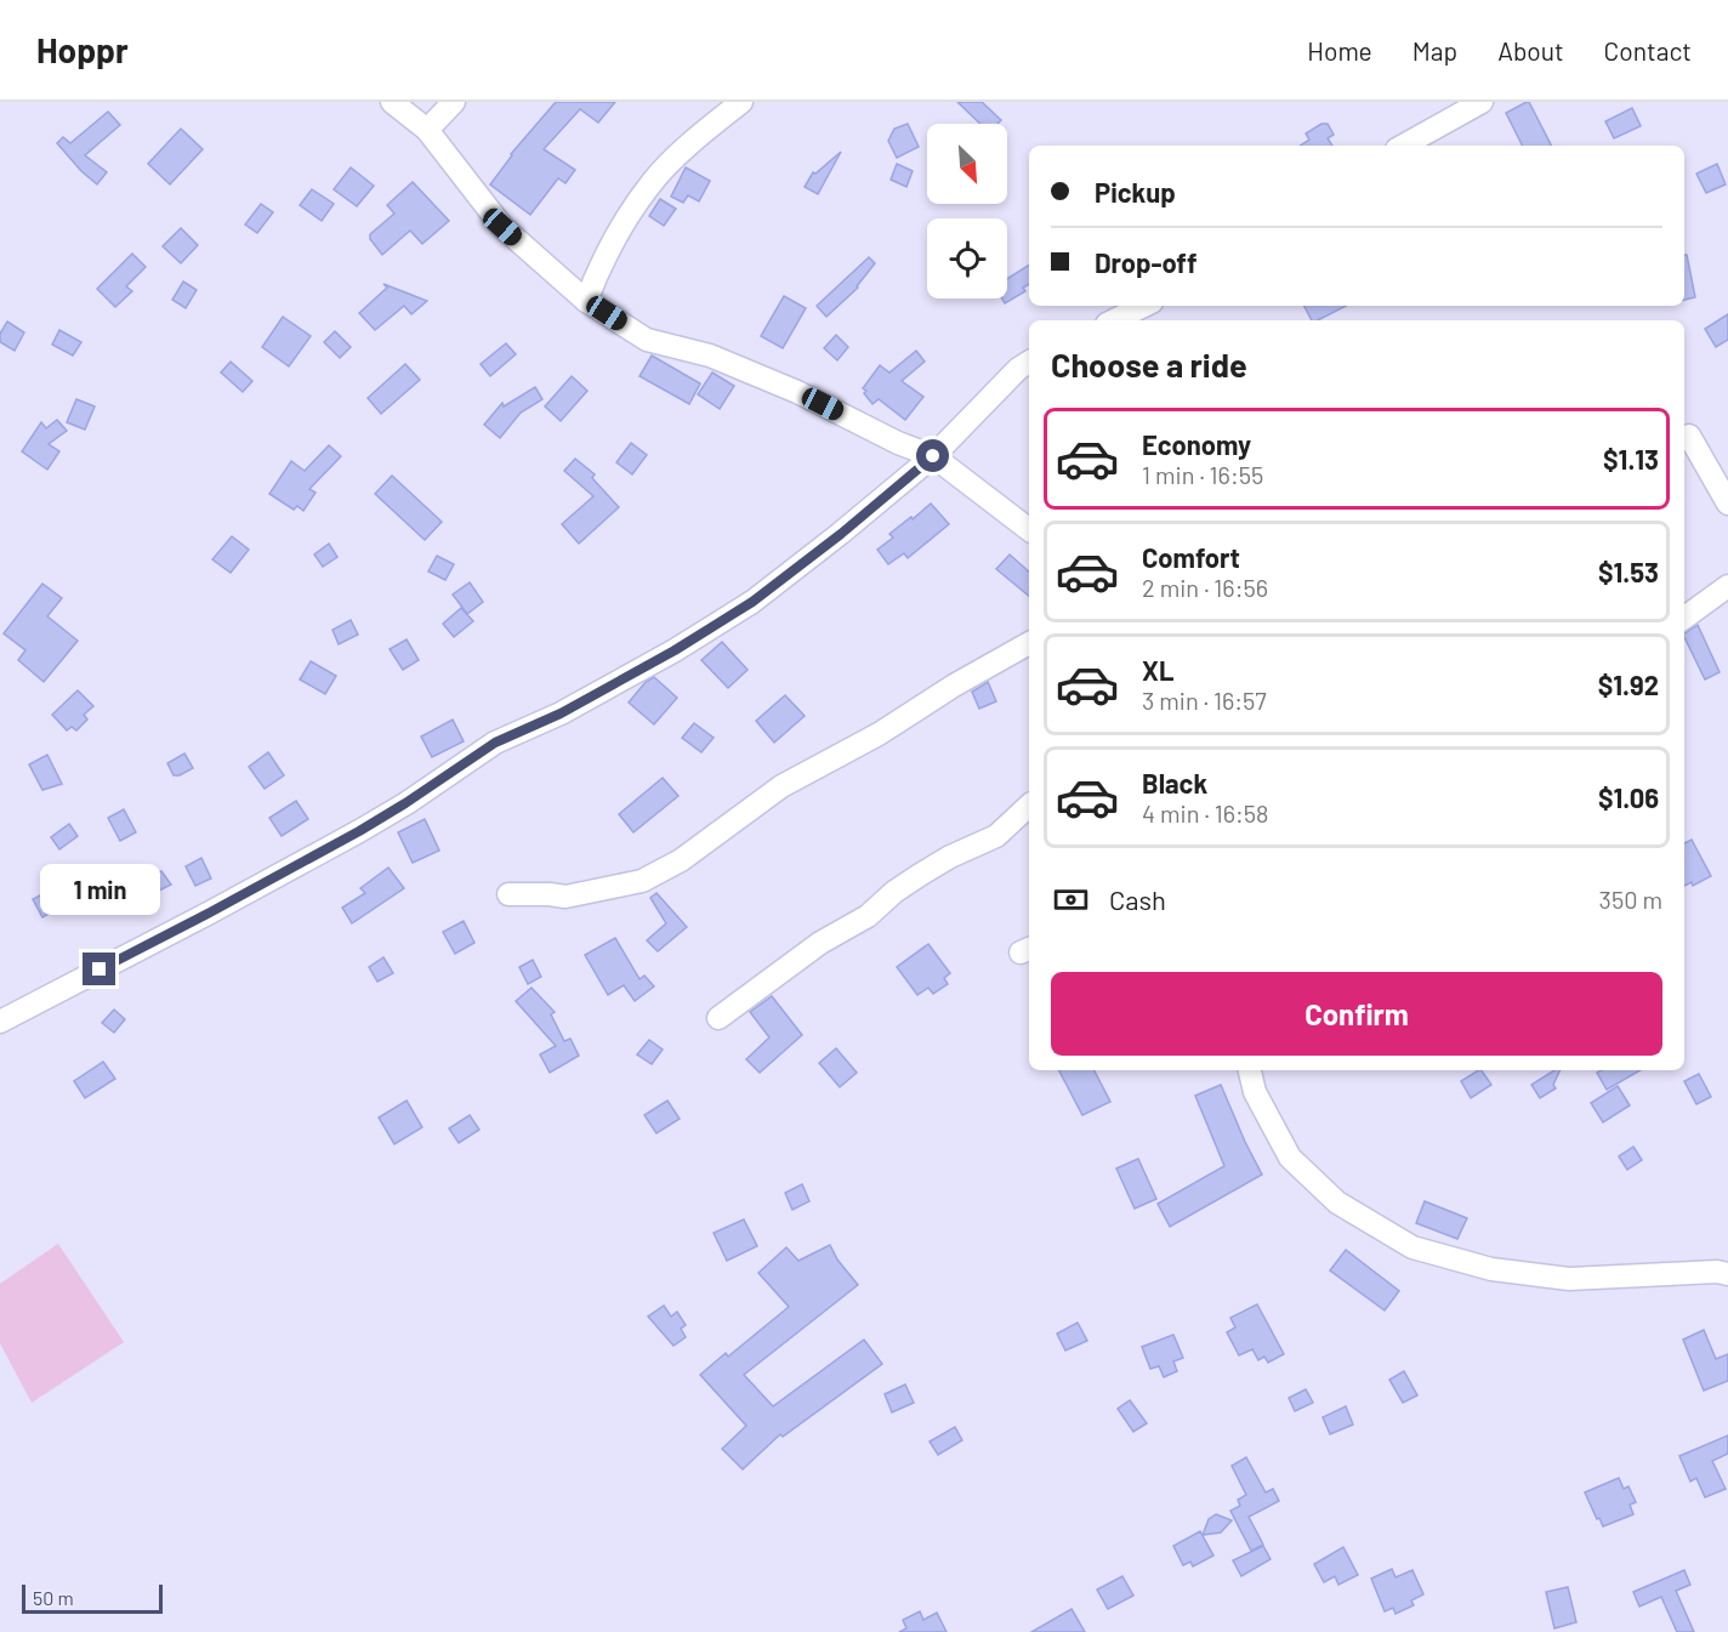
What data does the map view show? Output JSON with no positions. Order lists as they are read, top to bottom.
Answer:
{
  "scale_bar": "50 m",
  "north": "bottom right",
  "page": {
    "header": "Hoppr",
    "nav": [
      "Home",
      "Map",
      "About",
      "Contact"
    ],
    "banner": ["Pickup", "Drop-off"],
    "heading": "Choose a ride",
    "list": [
      {
        "name": "Economy",
        "note": "1 min · 16:55",
        "value": "$1.13"
      },
      {
        "name": "Comfort",
        "note": "2 min · 16:56",
        "value": "$1.53"
      },
      {
        "name": "XL",
        "note": "3 min · 16:57",
        "value": "$1.92"
      },
      {
        "name": "Black",
        "note": "4 min · 16:58",
        "value": "$1.06"
      }
    ],
    "pay": ["Cash", "350 m"],
    "bubble": "1 min",
    "buttons": "Confirm",
    "scale": "50 m"
  }
}
